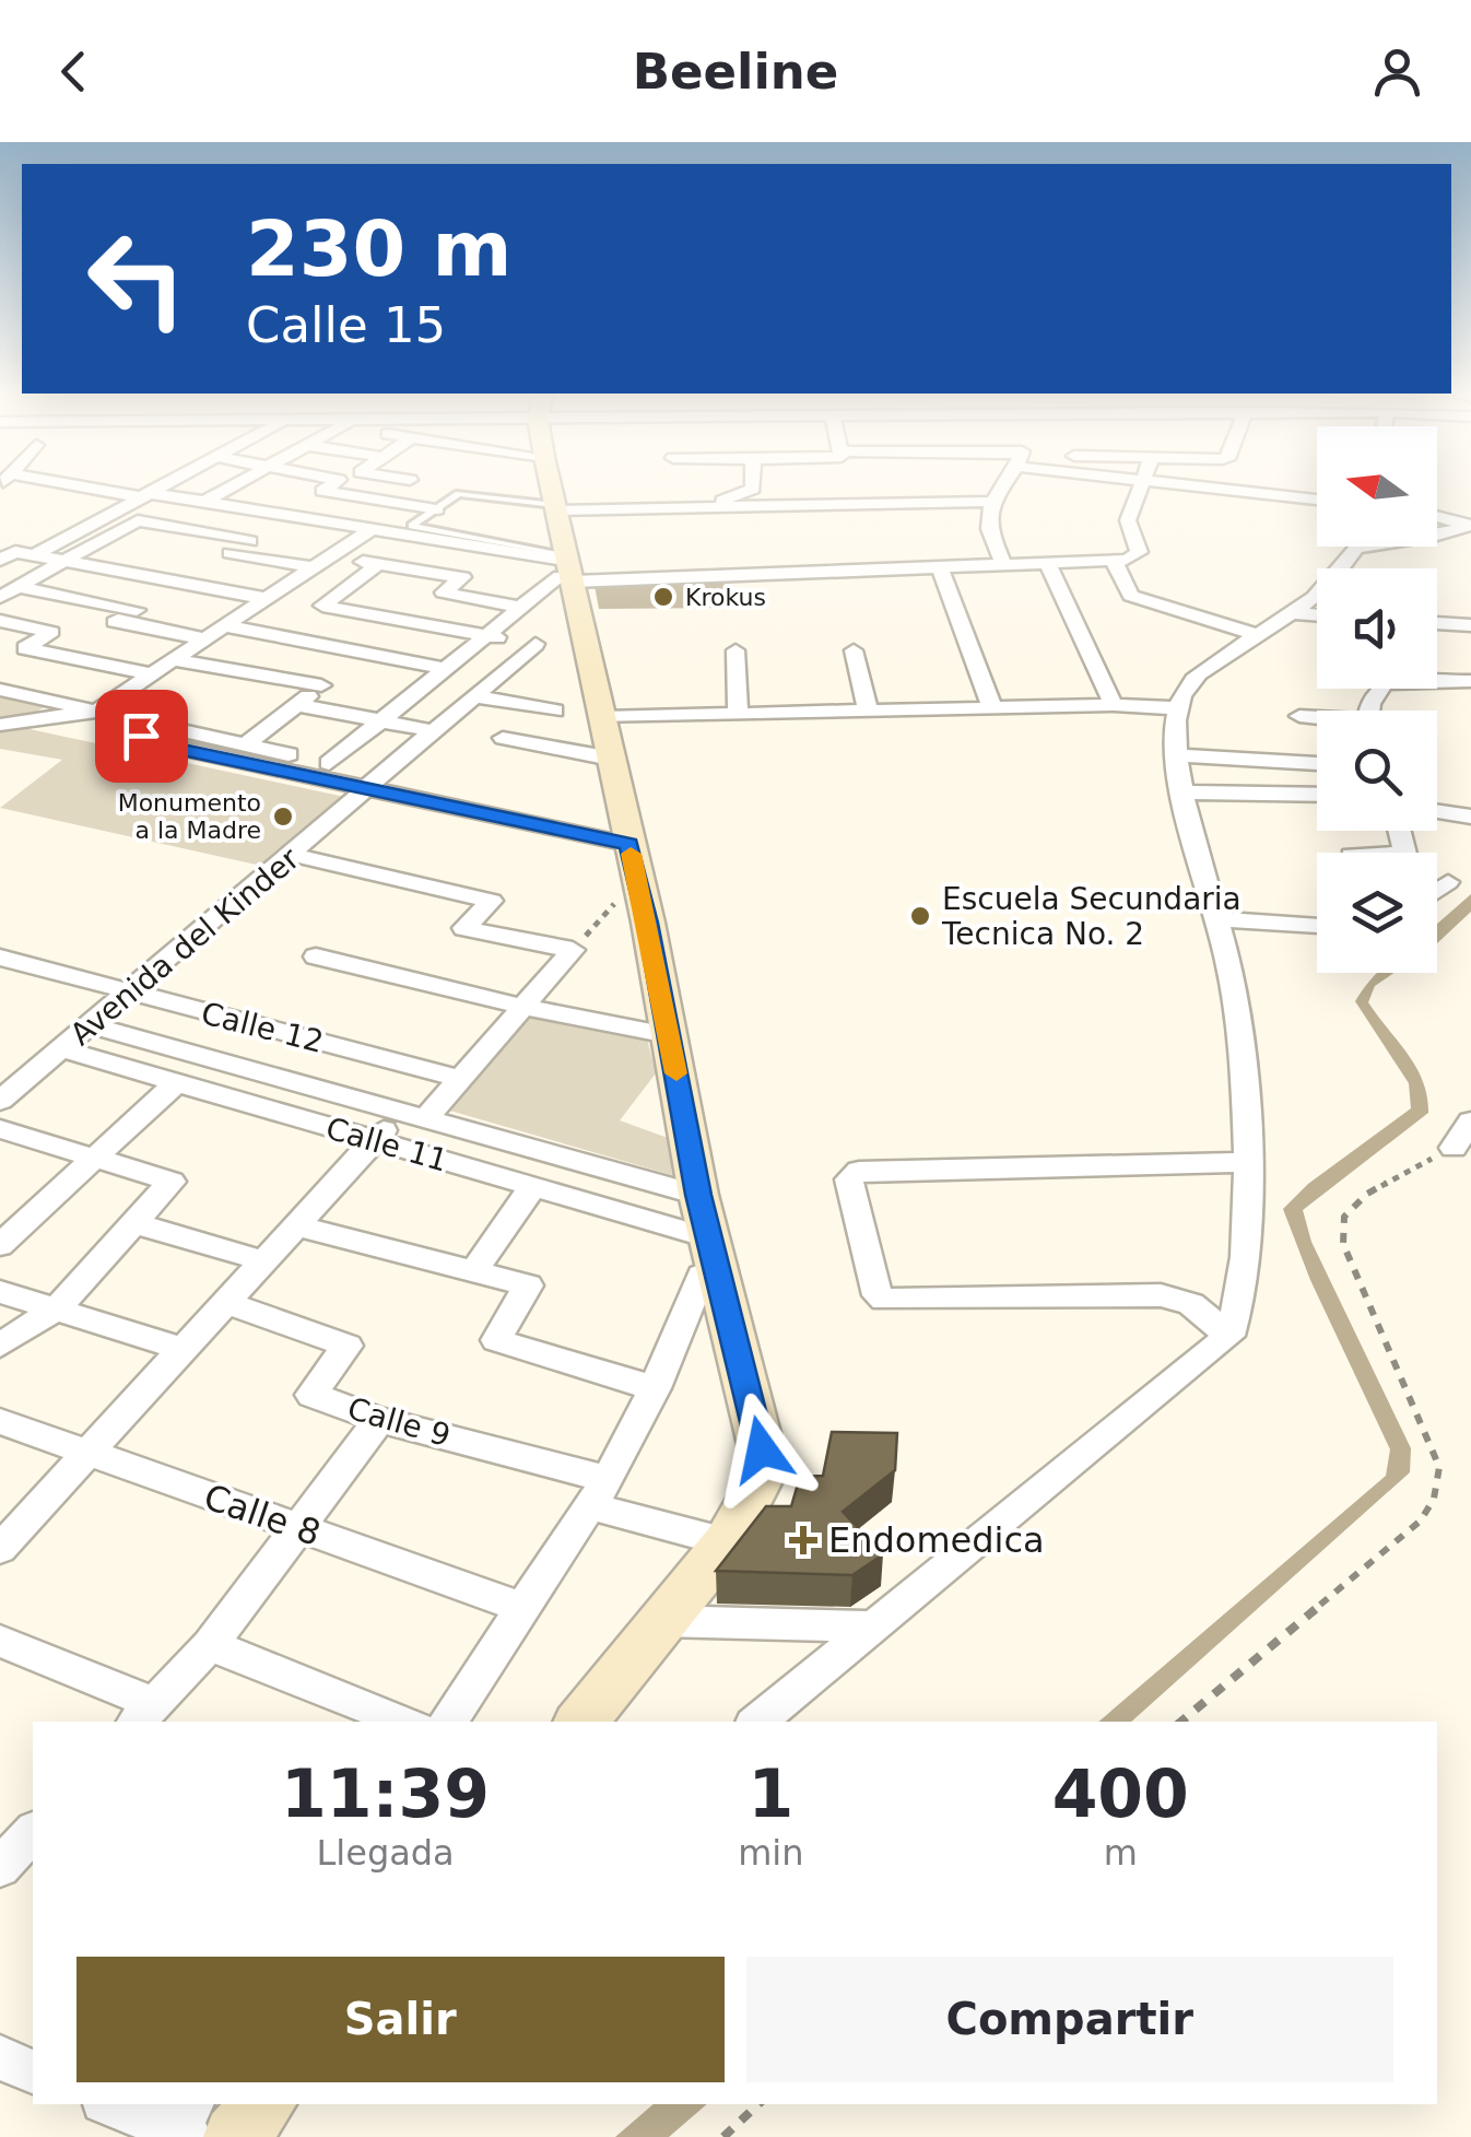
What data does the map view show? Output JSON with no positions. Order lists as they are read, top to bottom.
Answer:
{
  "streets": {
    "street": [
      "Avenida del Kinder",
      "Calle 12",
      "Calle 11",
      "Calle 9",
      "Calle 8"
    ]
  },
  "crossings": [
    ["Avenida del Kinder", "Calle 12"],
    ["Avenida del Kinder", "Calle 11"]
  ],
  "places": {
    "other": ["Krokus", "Monumento a la Madre", "Escuela Secundaria Tecnica No. 2"],
    "health": ["Endomedica"]
  },
  "north": "left",
  "page": {
    "header": "Beeline",
    "turn": ["230 m", "Calle 15"],
    "eta": [
      "11:39",
      "Llegada",
      "1",
      "min",
      "400",
      "m"
    ],
    "buttons": ["Salir", "Compartir"]
  }
}
